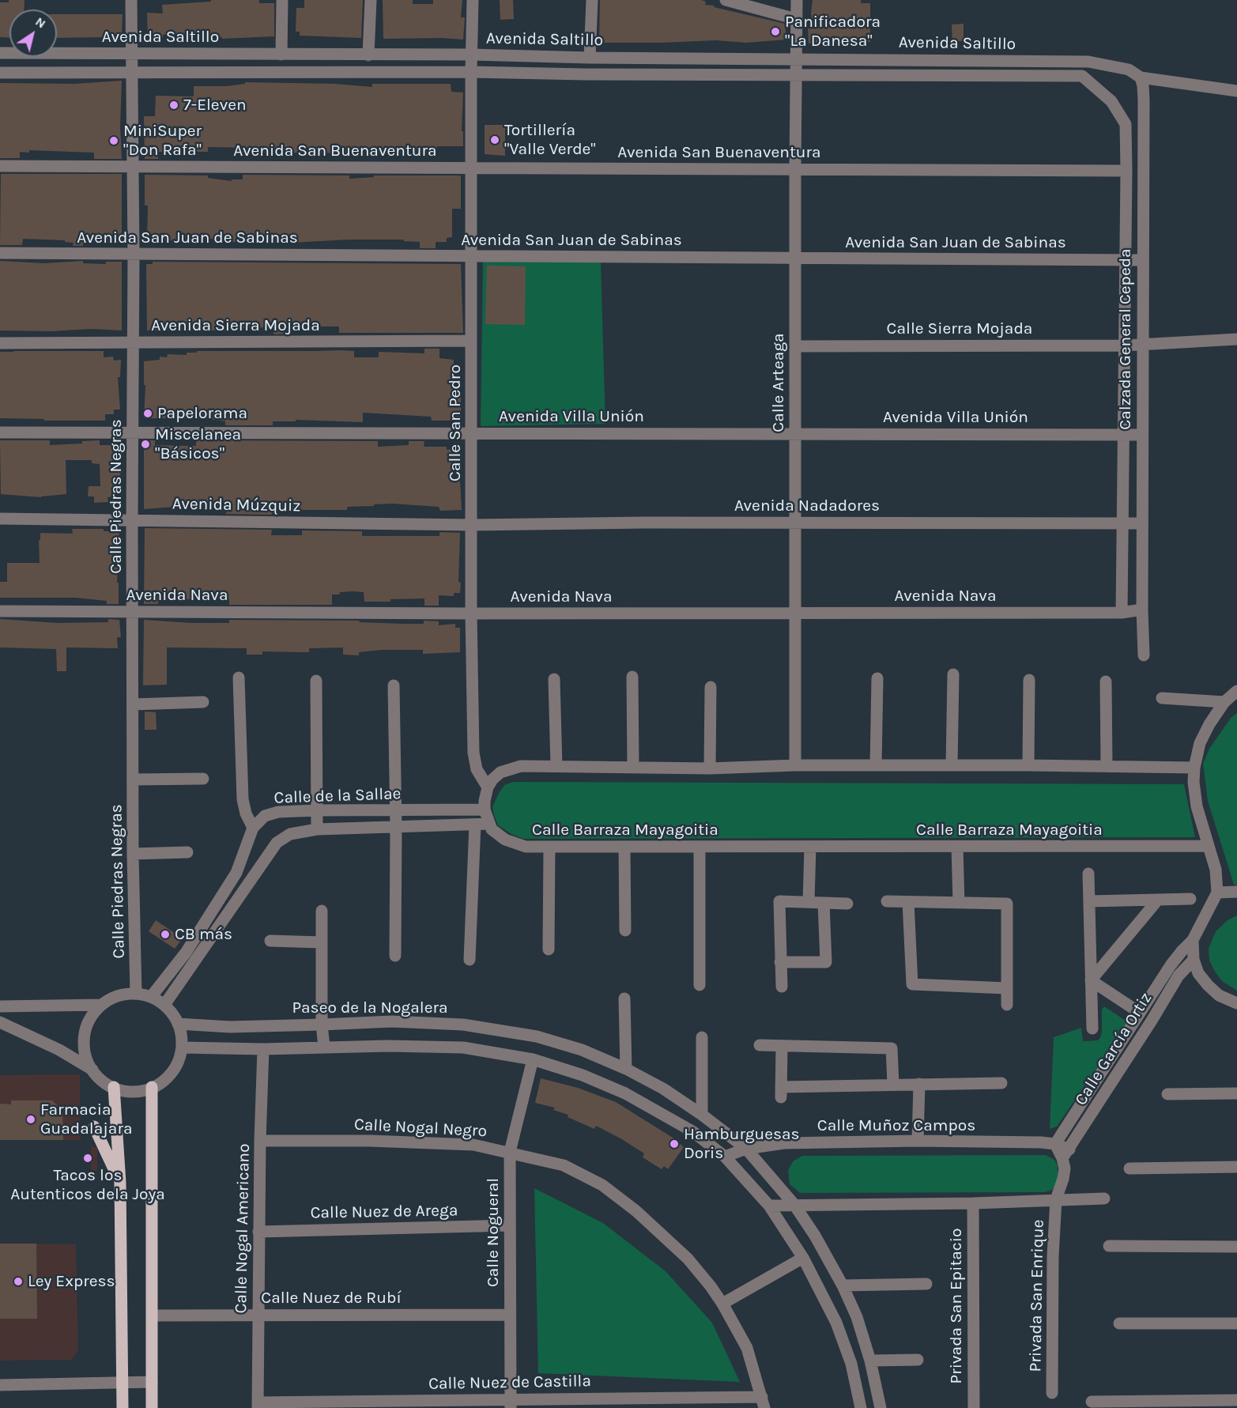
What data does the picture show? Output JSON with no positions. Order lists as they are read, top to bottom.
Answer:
{
  "streets": {
    "street": [
      "Avenida Saltillo",
      "Avenida San Buenaventura",
      "Avenida San Juan de Sabinas",
      "Avenida Sierra Mojada",
      "Calle Sierra Mojada",
      "Calzada General Cepeda",
      "Calle Arteaga",
      "Avenida Villa Unión",
      "Calle San Pedro",
      "Calle Piedras Negras",
      "Avenida Múzquiz",
      "Avenida Nadadores",
      "Avenida Nava",
      "Calle de la Sallae",
      "Calle Barraza Mayagoitia",
      "Paseo de la Nogalera",
      "Calle García Ortiz",
      "Calle Muñoz Campos",
      "Calle Nogal Negro",
      "Calle Nuez de Arega",
      "Calle Nogal Americano",
      "Calle Nogueral",
      "Privada San Enrique",
      "Calle Nuez de Rubí",
      "Privada San Epitacio",
      "Calle Nuez de Castilla"
    ]
  },
  "crossings": [
    ["Avenida Saltillo", "Calle Arteaga"],
    ["Avenida Saltillo", "Calle San Pedro"],
    ["Avenida Saltillo", "Calle Piedras Negras"],
    ["Avenida San Buenaventura", "Calzada General Cepeda"],
    ["Avenida San Buenaventura", "Calle Arteaga"],
    ["Avenida San Buenaventura", "Calle San Pedro"],
    ["Avenida San Buenaventura", "Calle Piedras Negras"],
    ["Avenida San Juan de Sabinas", "Calzada General Cepeda"],
    ["Avenida San Juan de Sabinas", "Calle Arteaga"],
    ["Avenida San Juan de Sabinas", "Calle San Pedro"],
    ["Avenida San Juan de Sabinas", "Calle Piedras Negras"],
    ["Avenida Sierra Mojada", "Calle San Pedro"],
    ["Avenida Sierra Mojada", "Calle Piedras Negras"],
    ["Calle Sierra Mojada", "Calzada General Cepeda"],
    ["Calle Sierra Mojada", "Calle Arteaga"],
    ["Calzada General Cepeda", "Avenida Villa Unión"],
    ["Calzada General Cepeda", "Avenida Nadadores"],
    ["Calzada General Cepeda", "Avenida Nava"],
    ["Calle Arteaga", "Avenida Villa Unión"],
    ["Calle Arteaga", "Avenida Nadadores"],
    ["Calle Arteaga", "Avenida Nava"],
    ["Avenida Villa Unión", "Calle San Pedro"],
    ["Avenida Villa Unión", "Calle Piedras Negras"],
    ["Calle San Pedro", "Avenida Múzquiz"],
    ["Calle San Pedro", "Avenida Nadadores"],
    ["Calle San Pedro", "Avenida Nava"],
    ["Calle San Pedro", "Calle Barraza Mayagoitia"],
    ["Calle Piedras Negras", "Avenida Múzquiz"],
    ["Calle Piedras Negras", "Avenida Nava"],
    ["Calle Piedras Negras", "Calle de la Sallae"],
    ["Calle Piedras Negras", "Paseo de la Nogalera"],
    ["Avenida Múzquiz", "Avenida Nadadores"],
    ["Calle de la Sallae", "Calle Barraza Mayagoitia"],
    ["Calle de la Sallae", "Paseo de la Nogalera"],
    ["Paseo de la Nogalera", "Calle Muñoz Campos"],
    ["Calle García Ortiz", "Calle Muñoz Campos"],
    ["Calle Nogal Negro", "Calle Nogal Americano"],
    ["Calle Nogal Negro", "Calle Nogueral"],
    ["Calle Nogal Negro", "Calle Nuez de Castilla"],
    ["Calle Nuez de Arega", "Calle Nogal Americano"],
    ["Calle Nuez de Arega", "Calle Nogueral"],
    ["Calle Nogal Americano", "Calle Nuez de Rubí"],
    ["Calle Nogal Americano", "Calle Nuez de Castilla"],
    ["Calle Nogueral", "Calle Nuez de Rubí"],
    ["Calle Nogueral", "Calle Nuez de Castilla"]
  ],
  "places": [
    "Panificadora \"La Danesa\"",
    "7-Eleven",
    "Tortillería \"Valle Verde\"",
    "MiniSuper \"Don Rafa\"",
    "Papelorama",
    "Miscelanea \"Básicos\"",
    "CB más",
    "Farmacia Guadalajara",
    "Hamburguesas Doris",
    "Tacos los Autenticos dela Joya",
    "Ley Express"
  ],
  "north": "top right"
}
